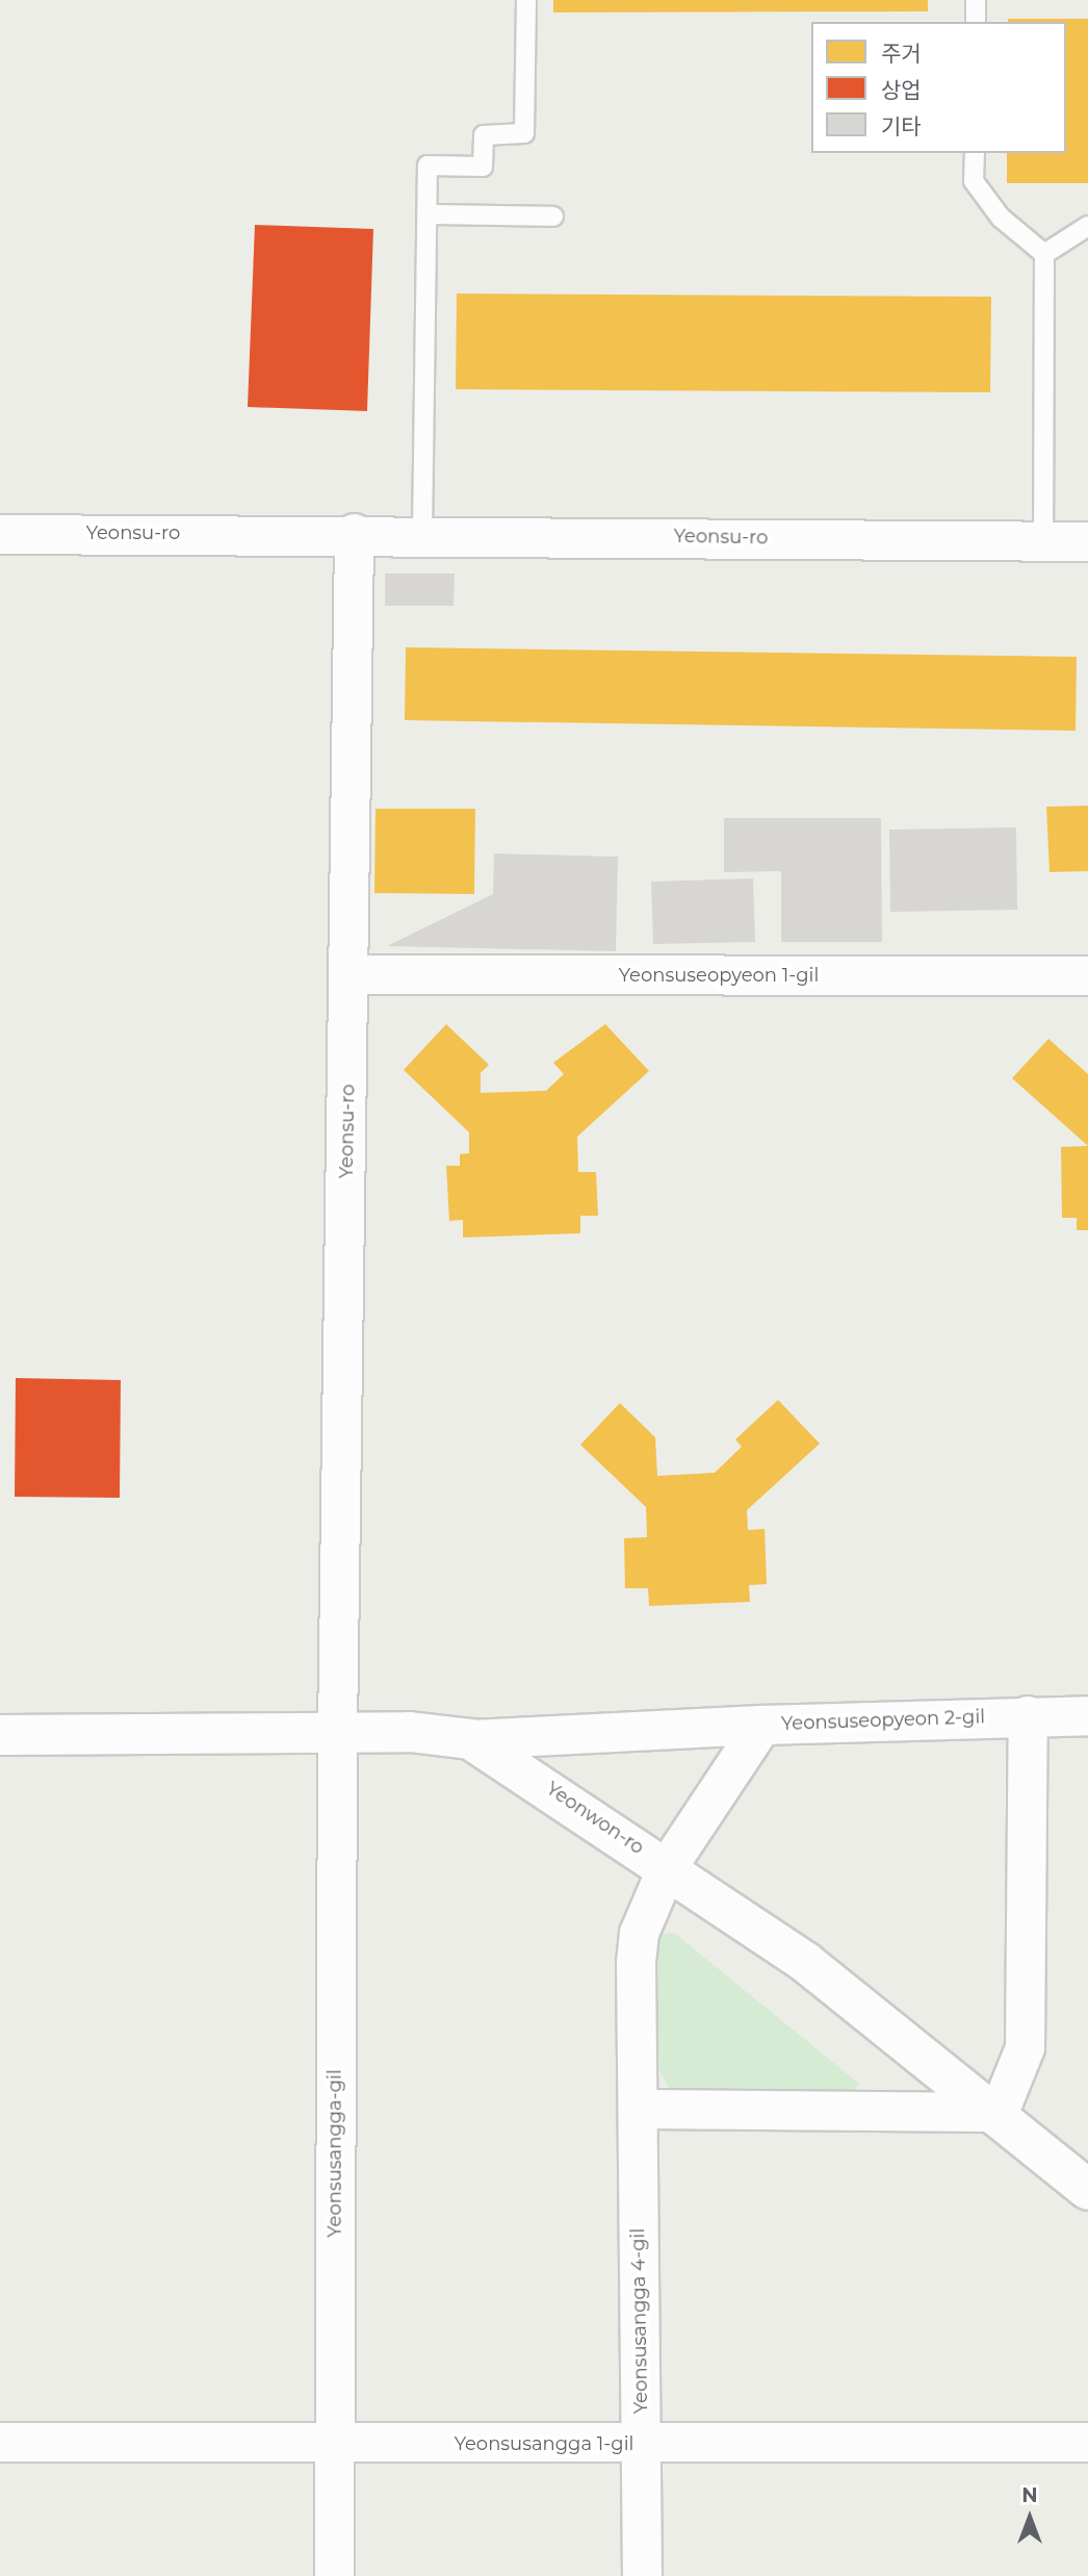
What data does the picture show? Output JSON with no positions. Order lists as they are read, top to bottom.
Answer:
{
  "streets": {
    "street": [
      "Yeonsu-ro",
      "Yeonsuseopyeon 1-gil",
      "Yeonsuseopyeon 2-gil",
      "Yeonwon-ro",
      "Yeonsusangga-gil",
      "Yeonsusangga 4-gil",
      "Yeonsusangga 1-gil"
    ]
  },
  "crossings": [
    ["Yeonsu-ro", "Yeonsuseopyeon 1-gil"],
    ["Yeonsu-ro", "Yeonwon-ro"],
    ["Yeonsu-ro", "Yeonsusangga-gil"],
    ["Yeonsuseopyeon 2-gil", "Yeonwon-ro"],
    ["Yeonsuseopyeon 2-gil", "Yeonsusangga 4-gil"],
    ["Yeonwon-ro", "Yeonsusangga-gil"],
    ["Yeonwon-ro", "Yeonsusangga 4-gil"],
    ["Yeonsusangga-gil", "Yeonsusangga 1-gil"],
    ["Yeonsusangga 4-gil", "Yeonsusangga 1-gil"]
  ],
  "legend": ["주거", "상업", "기타"],
  "north": "top"
}
